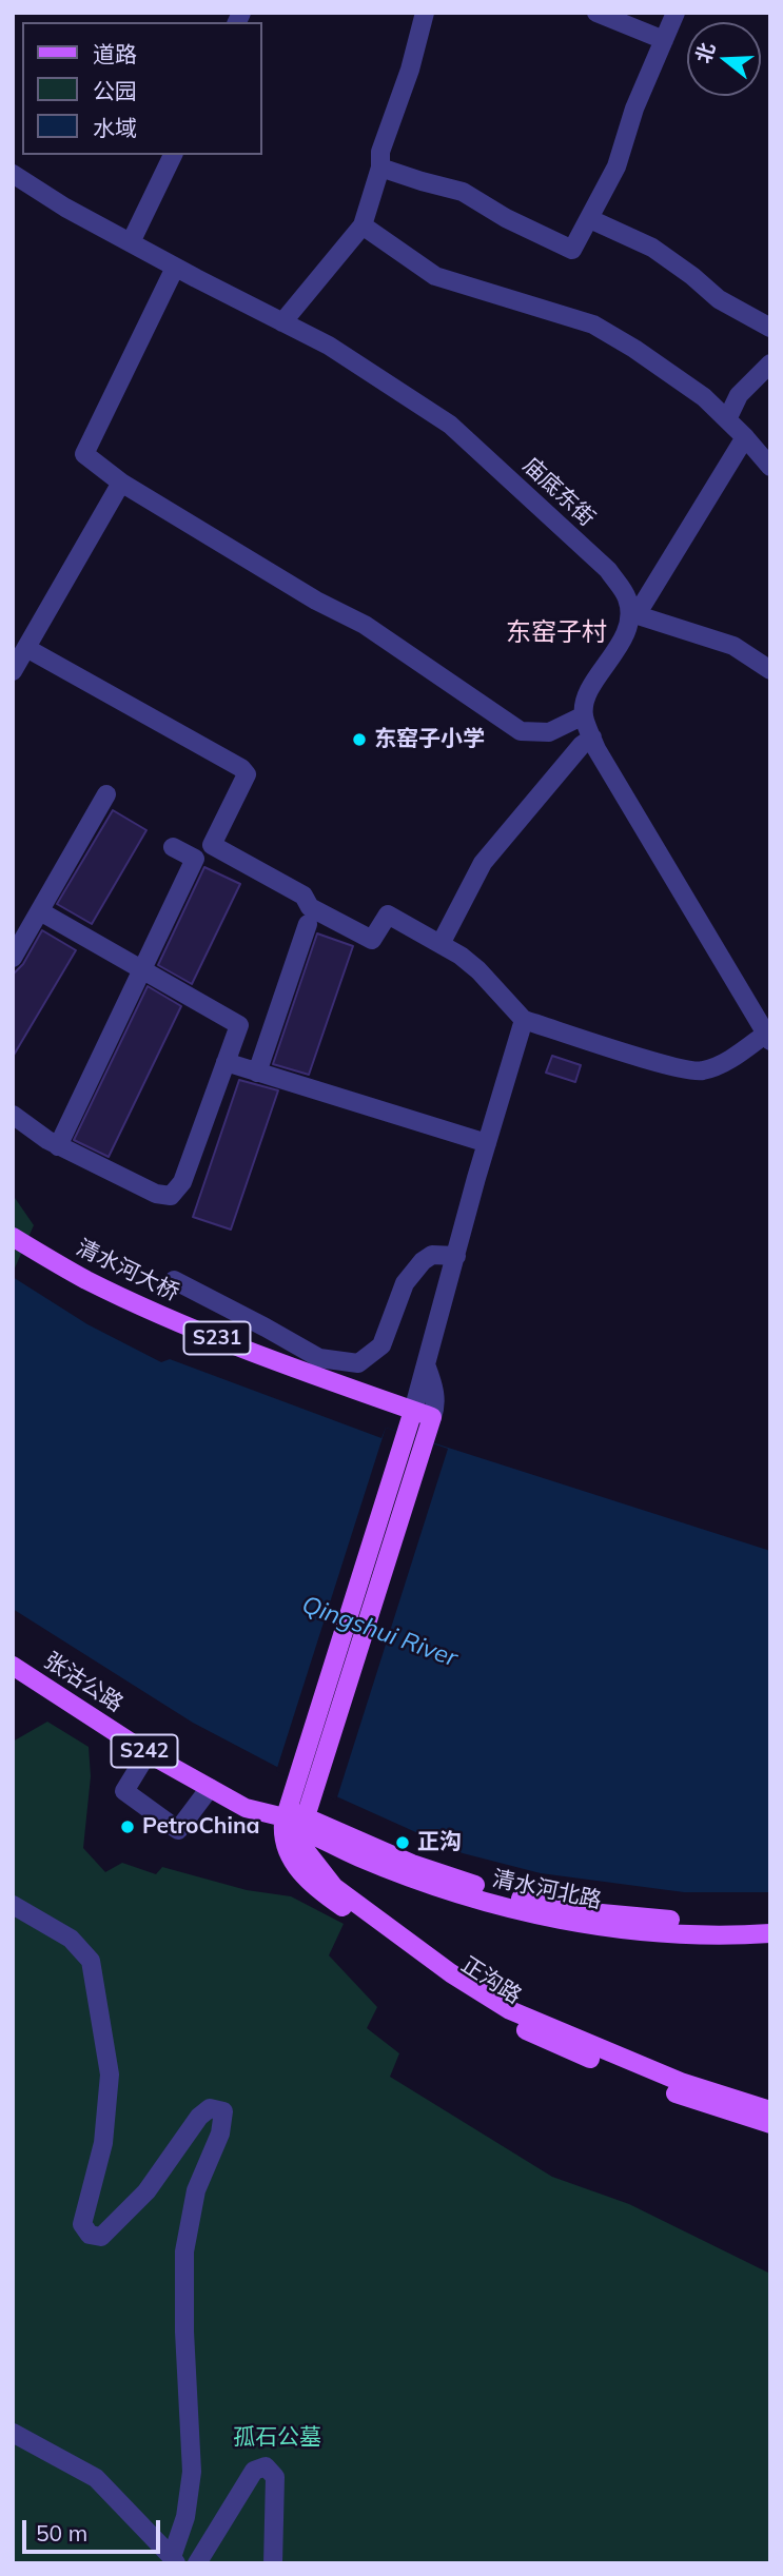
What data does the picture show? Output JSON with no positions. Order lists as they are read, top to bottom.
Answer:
{
  "streets": {
    "main road": [
      "清水河大桥",
      "S231",
      "张沽公路",
      "S242",
      "清水河北路",
      "正沟路"
    ],
    "street": ["庙底东街"]
  },
  "crossings": [
    ["清水河大桥", "S231"],
    ["张沽公路", "清水河北路"],
    ["张沽公路", "正沟路"],
    ["清水河北路", "正沟路"]
  ],
  "districts": ["东窑子村"],
  "water": ["Qingshui River"],
  "parks": ["孤石公墓"],
  "places": ["东窑子小学", "PetroChina", "正沟"],
  "legend": ["道路", "公园", "水域"],
  "scale_bar": "50 m",
  "north": "left"
}
